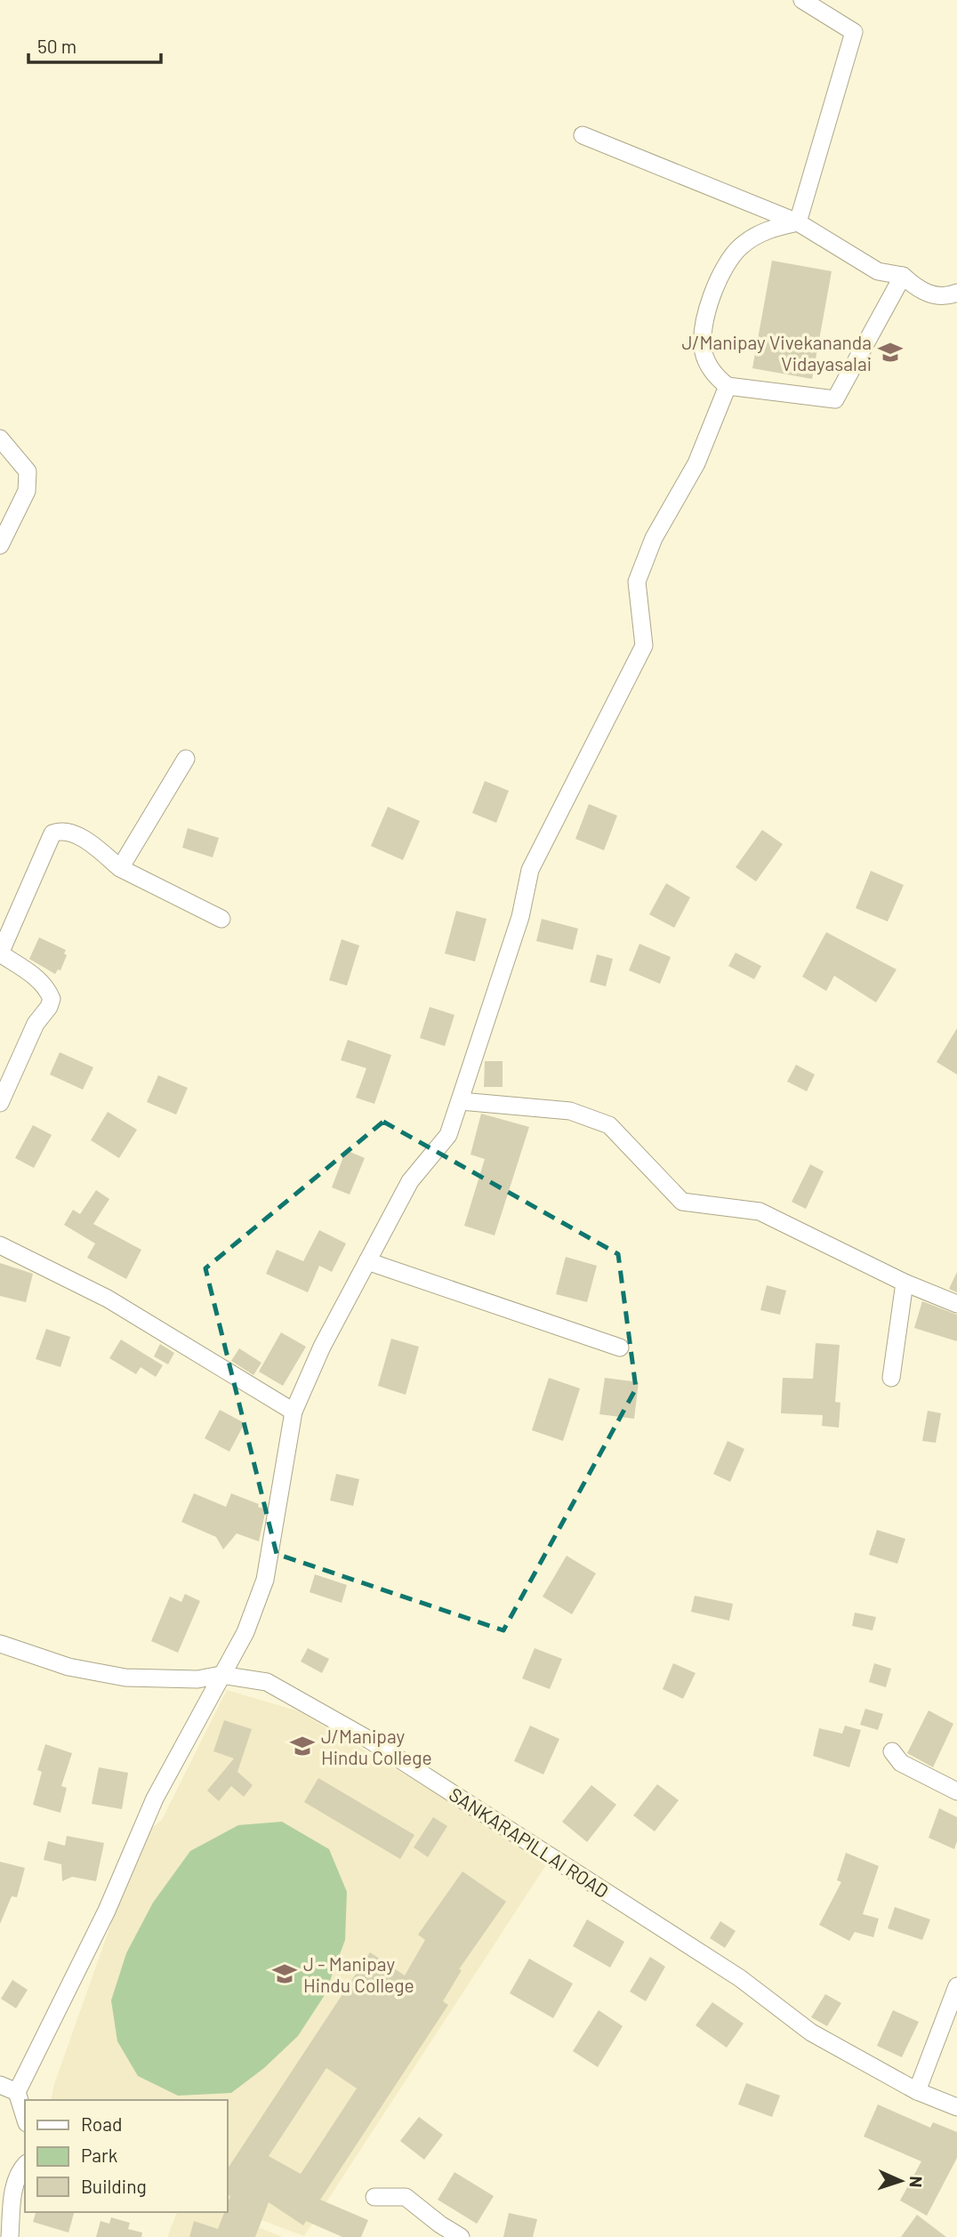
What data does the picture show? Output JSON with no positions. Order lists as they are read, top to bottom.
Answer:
{
  "streets": {
    "street": ["SANKARAPILLAI ROAD"]
  },
  "places": {
    "school or university": ["J/Manipay Vivekananda Vidayasalai", "J/Manipay Hindu College", "J - Manipay Hindu College"]
  },
  "legend": ["Road", "Park", "Building"],
  "scale_bar": "50 m",
  "north": "right"
}
